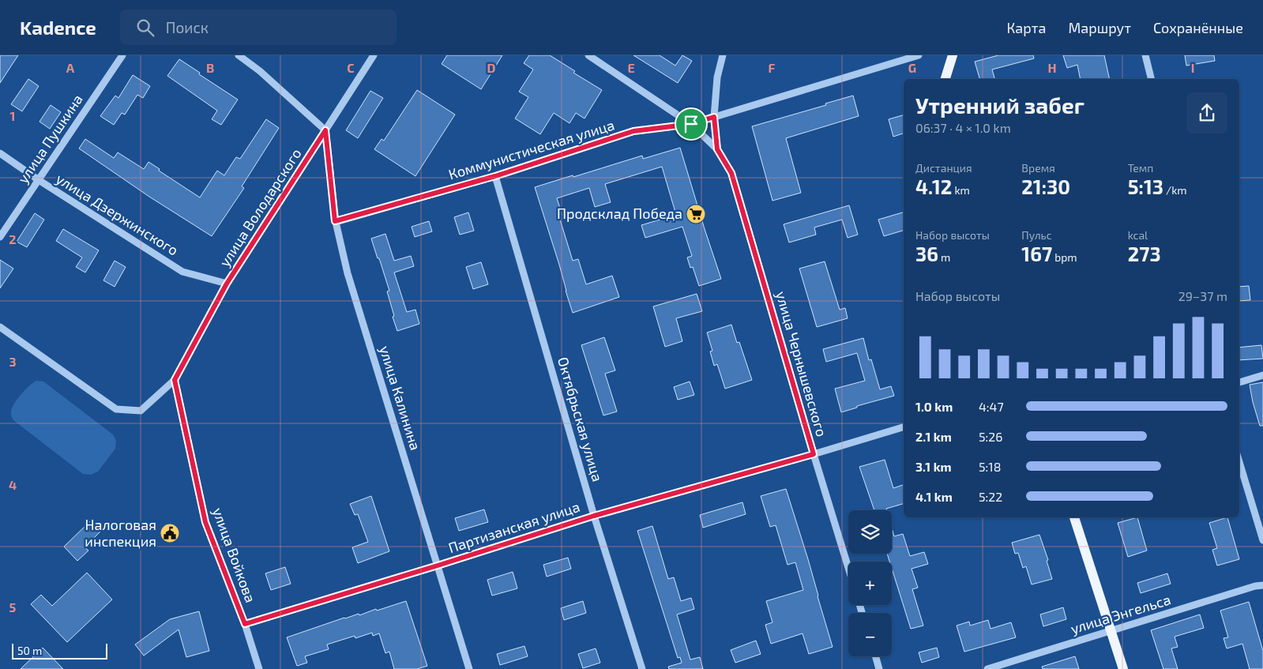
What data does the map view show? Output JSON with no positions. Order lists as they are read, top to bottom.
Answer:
{
  "streets": {
    "street": [
      "улица Пушкина",
      "Коммунистическая улица",
      "улица Володарского",
      "улица Дзержинского",
      "улица Чернышевского",
      "улица Калинина",
      "Октябрьская улица",
      "Партизанская улица",
      "улица Войкова",
      "улица Энгельса"
    ]
  },
  "crossings": [
    ["улица Пушкина", "улица Дзержинского"],
    ["Коммунистическая улица", "улица Калинина"],
    ["Коммунистическая улица", "Октябрьская улица"],
    ["улица Володарского", "улица Дзержинского"],
    ["улица Володарского", "улица Калинина"],
    ["улица Володарского", "улица Войкова"],
    ["улица Чернышевского", "Партизанская улица"],
    ["улица Калинина", "Партизанская улица"],
    ["Октябрьская улица", "Партизанская улица"],
    ["Партизанская улица", "улица Войкова"]
  ],
  "places": {
    "supermarket": ["Продсклад Победа"],
    "public building": ["Налоговая инспекция"]
  },
  "scale_bar": "50 m",
  "page": {
    "header": "Kadence",
    "search": "Поиск",
    "nav": ["Карта", "Маршрут", "Сохранённые"],
    "heading": ["Утренний забег", "06:37 · 4 × 1.0 km"],
    "stats": [
      ["Дистанция", "4.12 km"],
      ["Время", "21:30"],
      ["Темп", "5:13 /km"],
      ["Набор высоты", "36 m"],
      ["Пульс", "167 bpm"],
      ["kcal", "273"]
    ],
    "chart": ["Набор высоты", "29–37 m"],
    "list": [
      {
        "name": "1.0 km",
        "note": "4:47"
      },
      {
        "name": "2.1 km",
        "note": "5:26"
      },
      {
        "name": "3.1 km",
        "note": "5:18"
      },
      {
        "name": "4.1 km",
        "note": "5:22"
      }
    ],
    "map_buttons": ["+", "−"],
    "scale": "50 m"
  },
  "grid": {
    "columns": [
      "A",
      "B",
      "C",
      "D",
      "E",
      "F",
      "G",
      "H",
      "I"
    ],
    "rows": [
      "1",
      "2",
      "3",
      "4",
      "5"
    ]
  }
}
